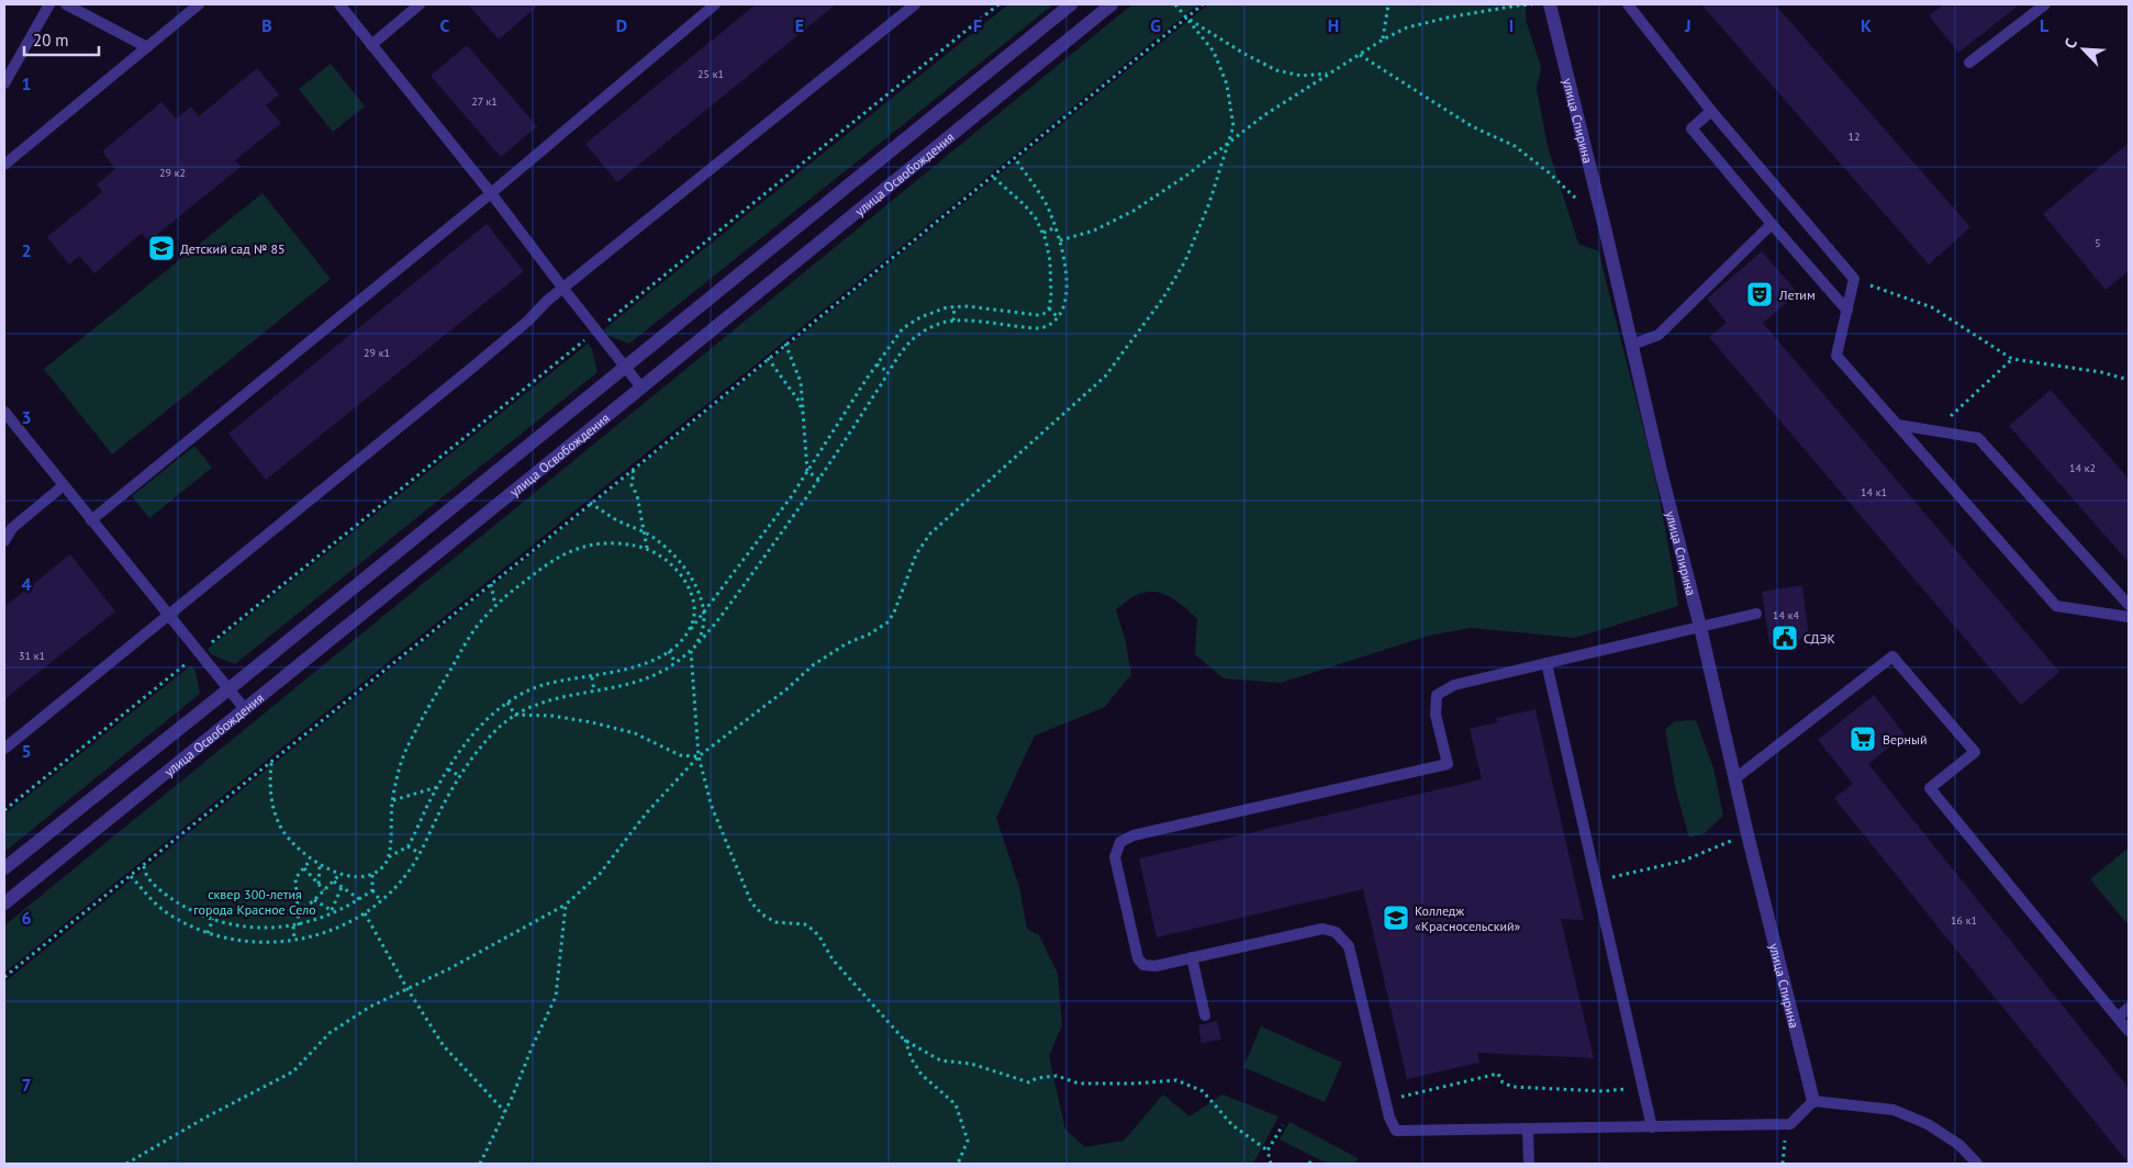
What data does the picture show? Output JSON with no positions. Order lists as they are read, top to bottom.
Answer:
{
  "streets": {
    "street": ["улица Спирина", "улица Освобождения"]
  },
  "parks": ["сквер 300-летия города Красное Село"],
  "places": {
    "school or university": ["Детский сад № 85", "Колледж «Красносельский»"],
    "theatre": ["Летим"],
    "public building": ["СДЭК"],
    "supermarket": ["Верный"]
  },
  "house_numbers": [
    "25 к1",
    "27 к1",
    "12",
    "29 к2",
    "5",
    "29 к1",
    "14 к2",
    "14 к1",
    "14 к4",
    "31 к1",
    "16 к1"
  ],
  "scale_bar": "20 m",
  "north": "top left",
  "grid": {
    "columns": [
      "B",
      "C",
      "D",
      "E",
      "F",
      "G",
      "H",
      "I",
      "J",
      "K",
      "L"
    ],
    "rows": [
      "1",
      "2",
      "3",
      "4",
      "5",
      "6",
      "7"
    ]
  }
}
